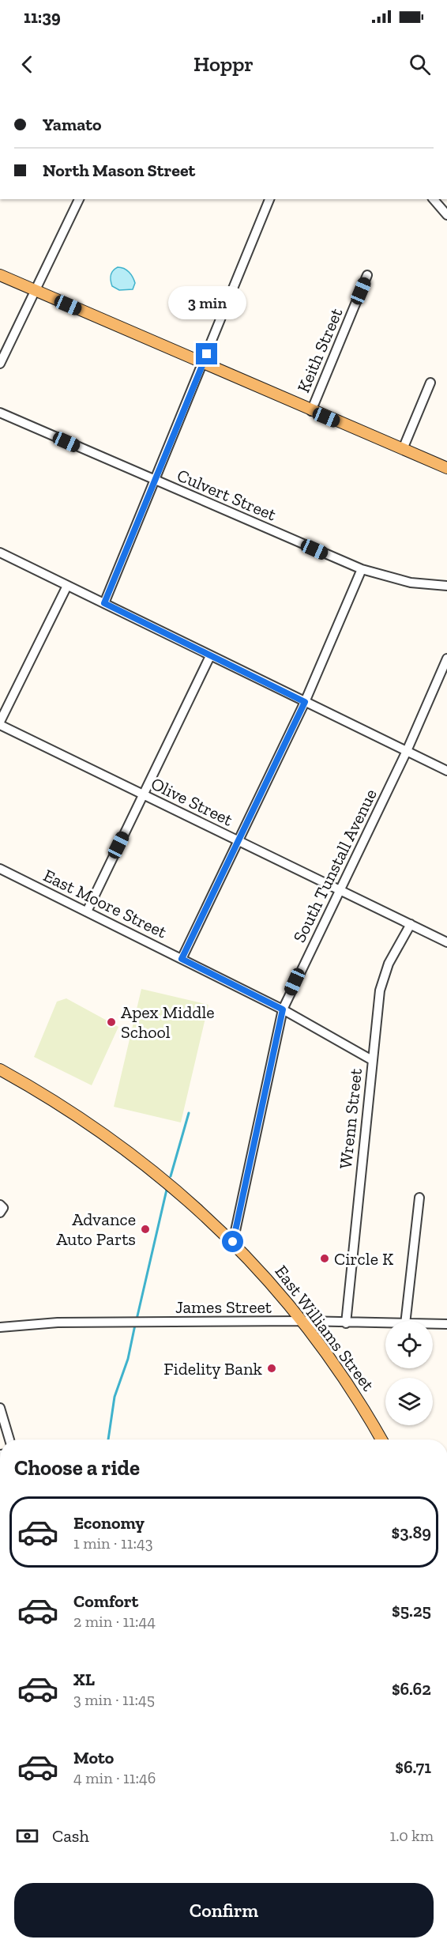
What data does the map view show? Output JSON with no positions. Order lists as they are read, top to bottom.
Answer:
{
  "streets": {
    "main road": ["East Williams Street"],
    "street": [
      "Keith Street",
      "Culvert Street",
      "Olive Street",
      "South Tunstall Avenue",
      "East Moore Street",
      "Wrenn Street",
      "James Street"
    ]
  },
  "crossings": [
    ["Olive Street", "South Tunstall Avenue"],
    ["Olive Street", "Wrenn Street"],
    ["South Tunstall Avenue", "East Moore Street"],
    ["South Tunstall Avenue", "East Williams Street"],
    ["East Moore Street", "Wrenn Street"],
    ["Wrenn Street", "James Street"],
    ["James Street", "East Williams Street"]
  ],
  "places": [
    "Apex Middle School",
    "Advance Auto Parts",
    "Circle K",
    "Fidelity Bank"
  ],
  "page": {
    "status": "11:39",
    "header": "Hoppr",
    "banner": ["Yamato", "North Mason Street"],
    "bubble": "3 min",
    "heading": "Choose a ride",
    "list": [
      {
        "name": "Economy",
        "note": "1 min · 11:43",
        "value": "$3.89"
      },
      {
        "name": "Comfort",
        "note": "2 min · 11:44",
        "value": "$5.25"
      },
      {
        "name": "XL",
        "note": "3 min · 11:45",
        "value": "$6.62"
      },
      {
        "name": "Moto",
        "note": "4 min · 11:46",
        "value": "$6.71"
      }
    ],
    "pay": ["Cash", "1.0 km"],
    "buttons": "Confirm"
  }
}
